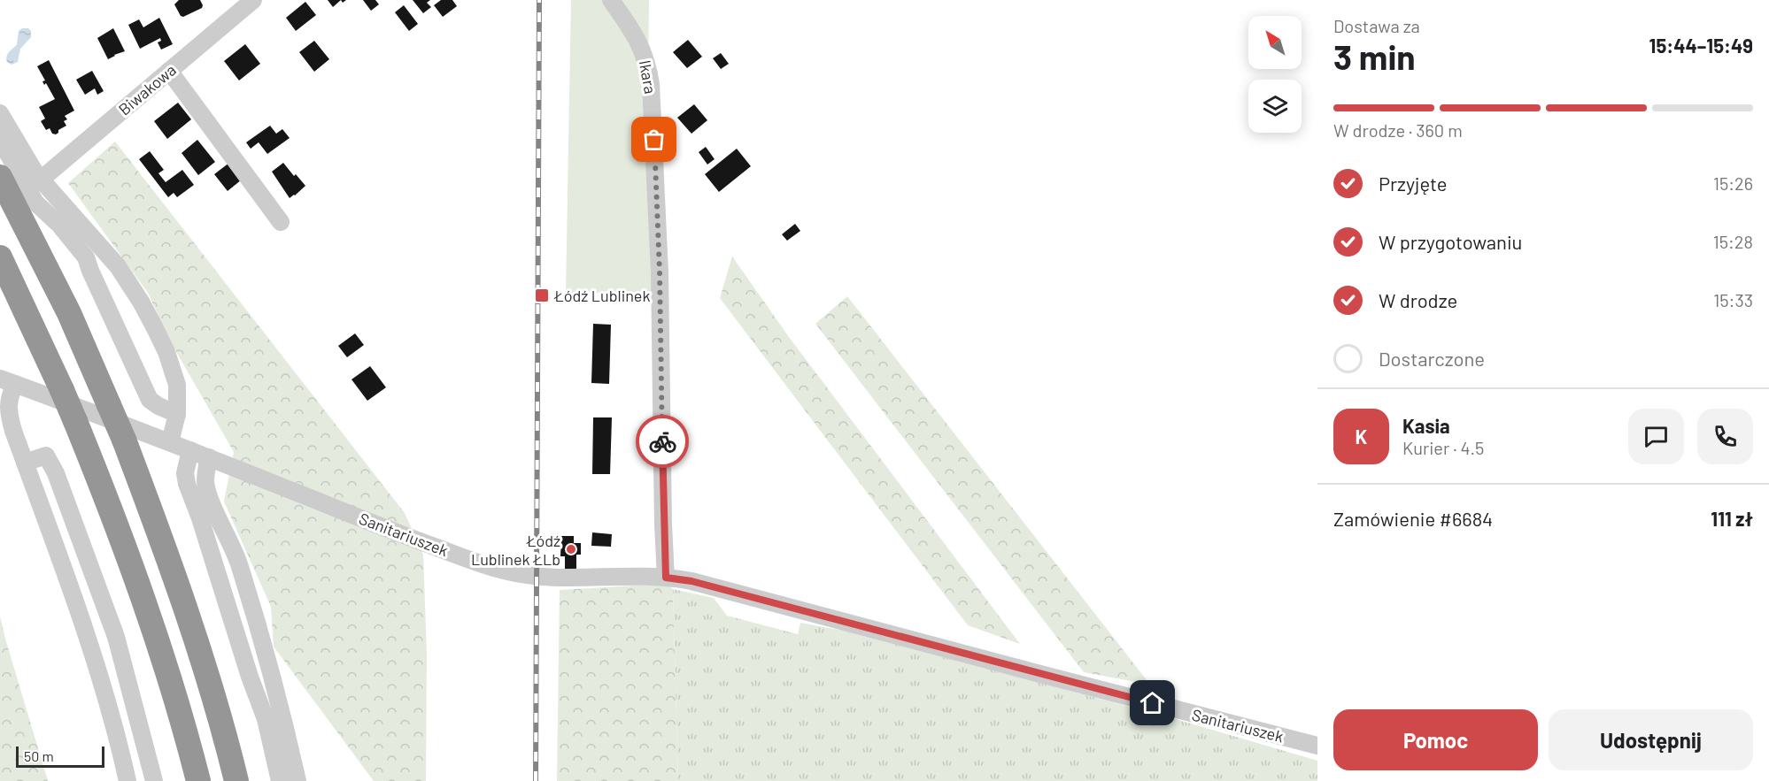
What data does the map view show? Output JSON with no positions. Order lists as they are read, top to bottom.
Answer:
{
  "streets": {
    "street": ["Ikara", "Biwakowa", "Sanitariuszek"]
  },
  "crossings": [
    ["Ikara", "Sanitariuszek"]
  ],
  "places": {
    "transit": ["Łódź Lublinek"],
    "other": ["Łódź Lublinek ŁLb"]
  },
  "scale_bar": "50 m",
  "north": "top left",
  "page": {
    "heading": ["3 min", "Dostawa za", "15:44–15:49"],
    "panel": [
      "Kasia",
      "Kurier · 4.5",
      "Zamówienie #6684",
      "111 zł"
    ],
    "bar": "W drodze · 360 m",
    "list": [
      ["Przyjęte", "15:26"],
      ["W przygotowaniu", "15:28"],
      ["W drodze", "15:33"],
      "Dostarczone"
    ],
    "round": "K",
    "buttons": ["Pomoc", "Udostępnij"],
    "scale": "50 m"
  }
}
